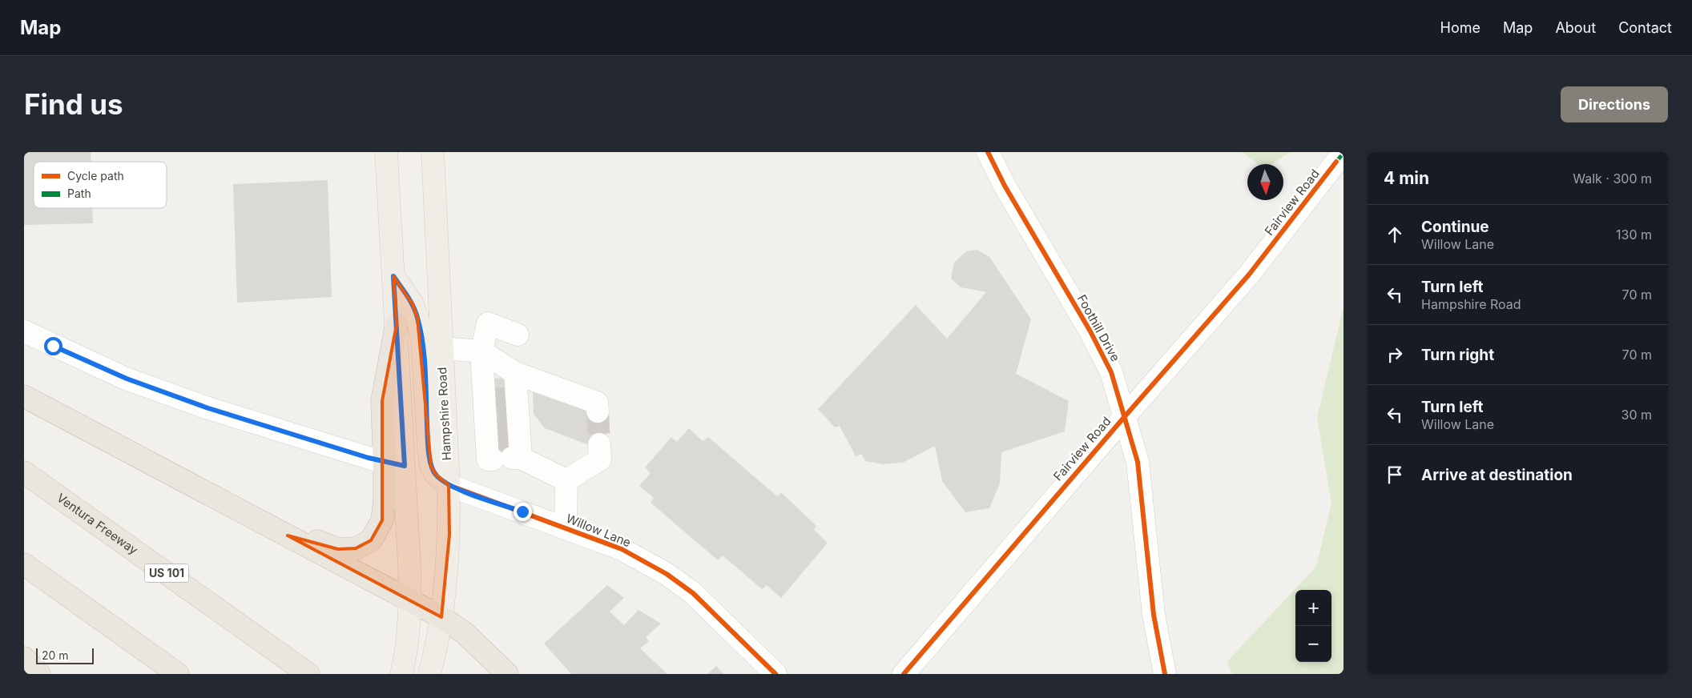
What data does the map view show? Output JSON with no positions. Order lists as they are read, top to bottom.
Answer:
{
  "streets": {
    "highway": ["Ventura Freeway", "US 101"],
    "main road": ["Hampshire Road"],
    "street": ["Fairview Road", "Foothill Drive", "Willow Lane"]
  },
  "crossings": [
    ["Fairview Road", "Foothill Drive"],
    ["Hampshire Road", "Willow Lane"]
  ],
  "legend": ["Cycle path", "Path"],
  "scale_bar": "20 m",
  "north": "bottom",
  "page": {
    "header": "Map",
    "nav": [
      "Home",
      "Map",
      "About",
      "Contact"
    ],
    "buttons": "Directions",
    "title": "Find us",
    "heading": ["4 min", "Walk · 300 m"],
    "list": [
      ["Continue", "Willow Lane", "130 m"],
      ["Turn left", "Hampshire Road", "70 m"],
      ["Turn right", "70 m"],
      ["Turn left", "Willow Lane", "30 m"],
      "Arrive at destination"
    ],
    "map_buttons": ["+", "−"],
    "scale": "20 m"
  }
}
